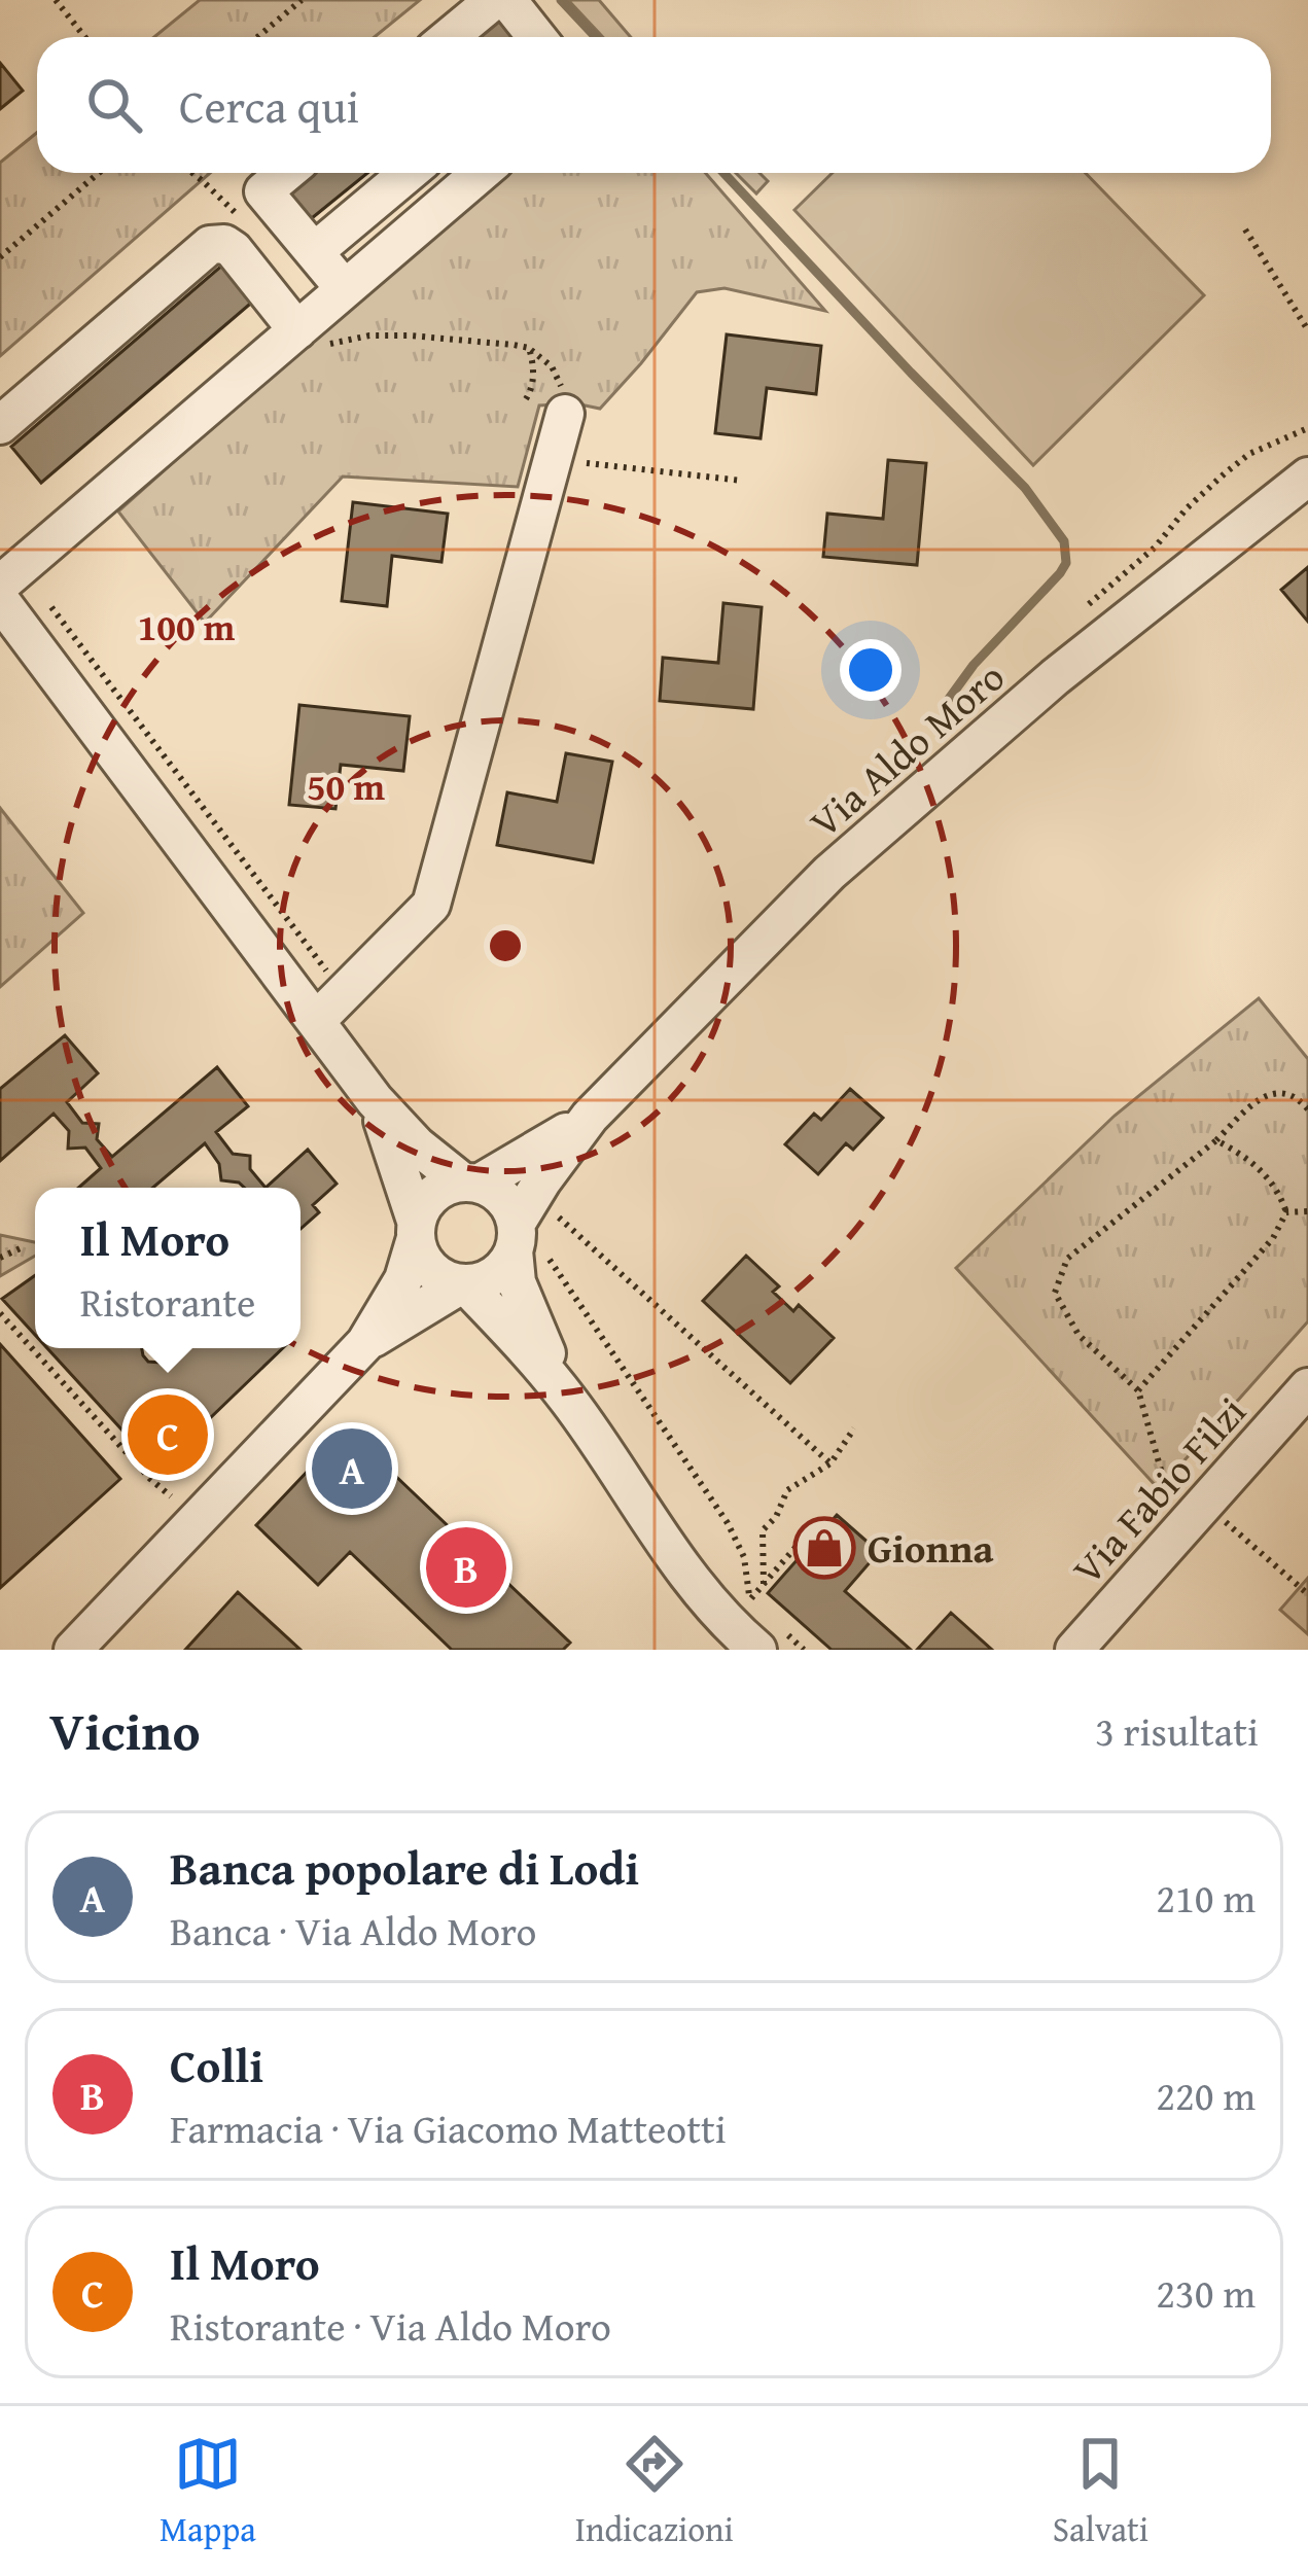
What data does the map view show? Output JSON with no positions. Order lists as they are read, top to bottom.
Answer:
{
  "streets": {
    "street": ["Via Aldo Moro", "Via Fabio Filzi"]
  },
  "places": {
    "shop": ["Gionna"]
  },
  "page": {
    "search": "Cerca qui",
    "popup": ["Il Moro", "Ristorante"],
    "pins": ["C", "A", "B"],
    "heading": ["Vicino", "3 risultati"],
    "list": [
      {
        "mark": "A",
        "name": "Banca popolare di Lodi",
        "note": "Banca · Via Aldo Moro",
        "value": "210 m"
      },
      {
        "mark": "B",
        "name": "Colli",
        "note": "Farmacia · Via Giacomo Matteotti",
        "value": "220 m"
      },
      {
        "mark": "C",
        "name": "Il Moro",
        "note": "Ristorante · Via Aldo Moro",
        "value": "230 m"
      }
    ],
    "nav": ["Mappa", "Indicazioni", "Salvati"]
  },
  "rings": ["100 m", "50 m"]
}
